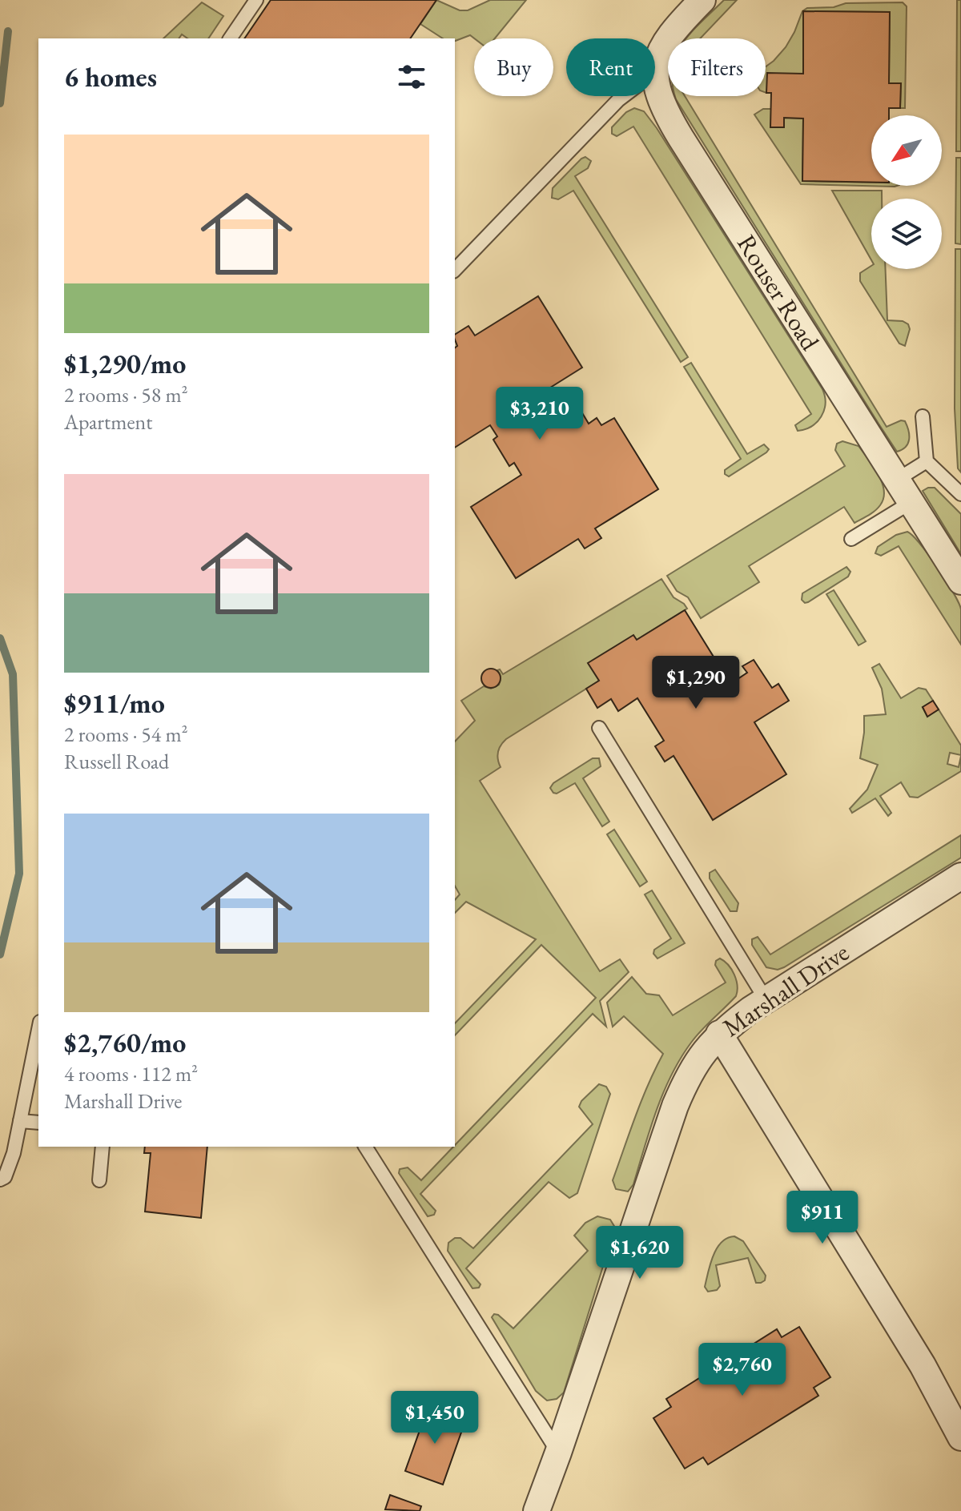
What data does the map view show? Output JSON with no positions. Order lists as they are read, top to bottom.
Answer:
{
  "streets": {
    "street": ["Rouser Road", "Marshall Drive"]
  },
  "north": "bottom left",
  "page": {
    "chip": ["Buy", "Rent", "Filters"],
    "heading": "6 homes",
    "list": [
      {
        "name": "$1,290/mo",
        "note": "2 rooms · 58 m² · Apartment"
      },
      {
        "name": "$911/mo",
        "note": "2 rooms · 54 m² · Russell Road"
      },
      {
        "name": "$2,760/mo",
        "note": "4 rooms · 112 m² · Marshall Drive"
      }
    ],
    "price": [
      "$3,210",
      "$1,290",
      "$911",
      "$1,620",
      "$2,760",
      "$1,450"
    ]
  }
}
